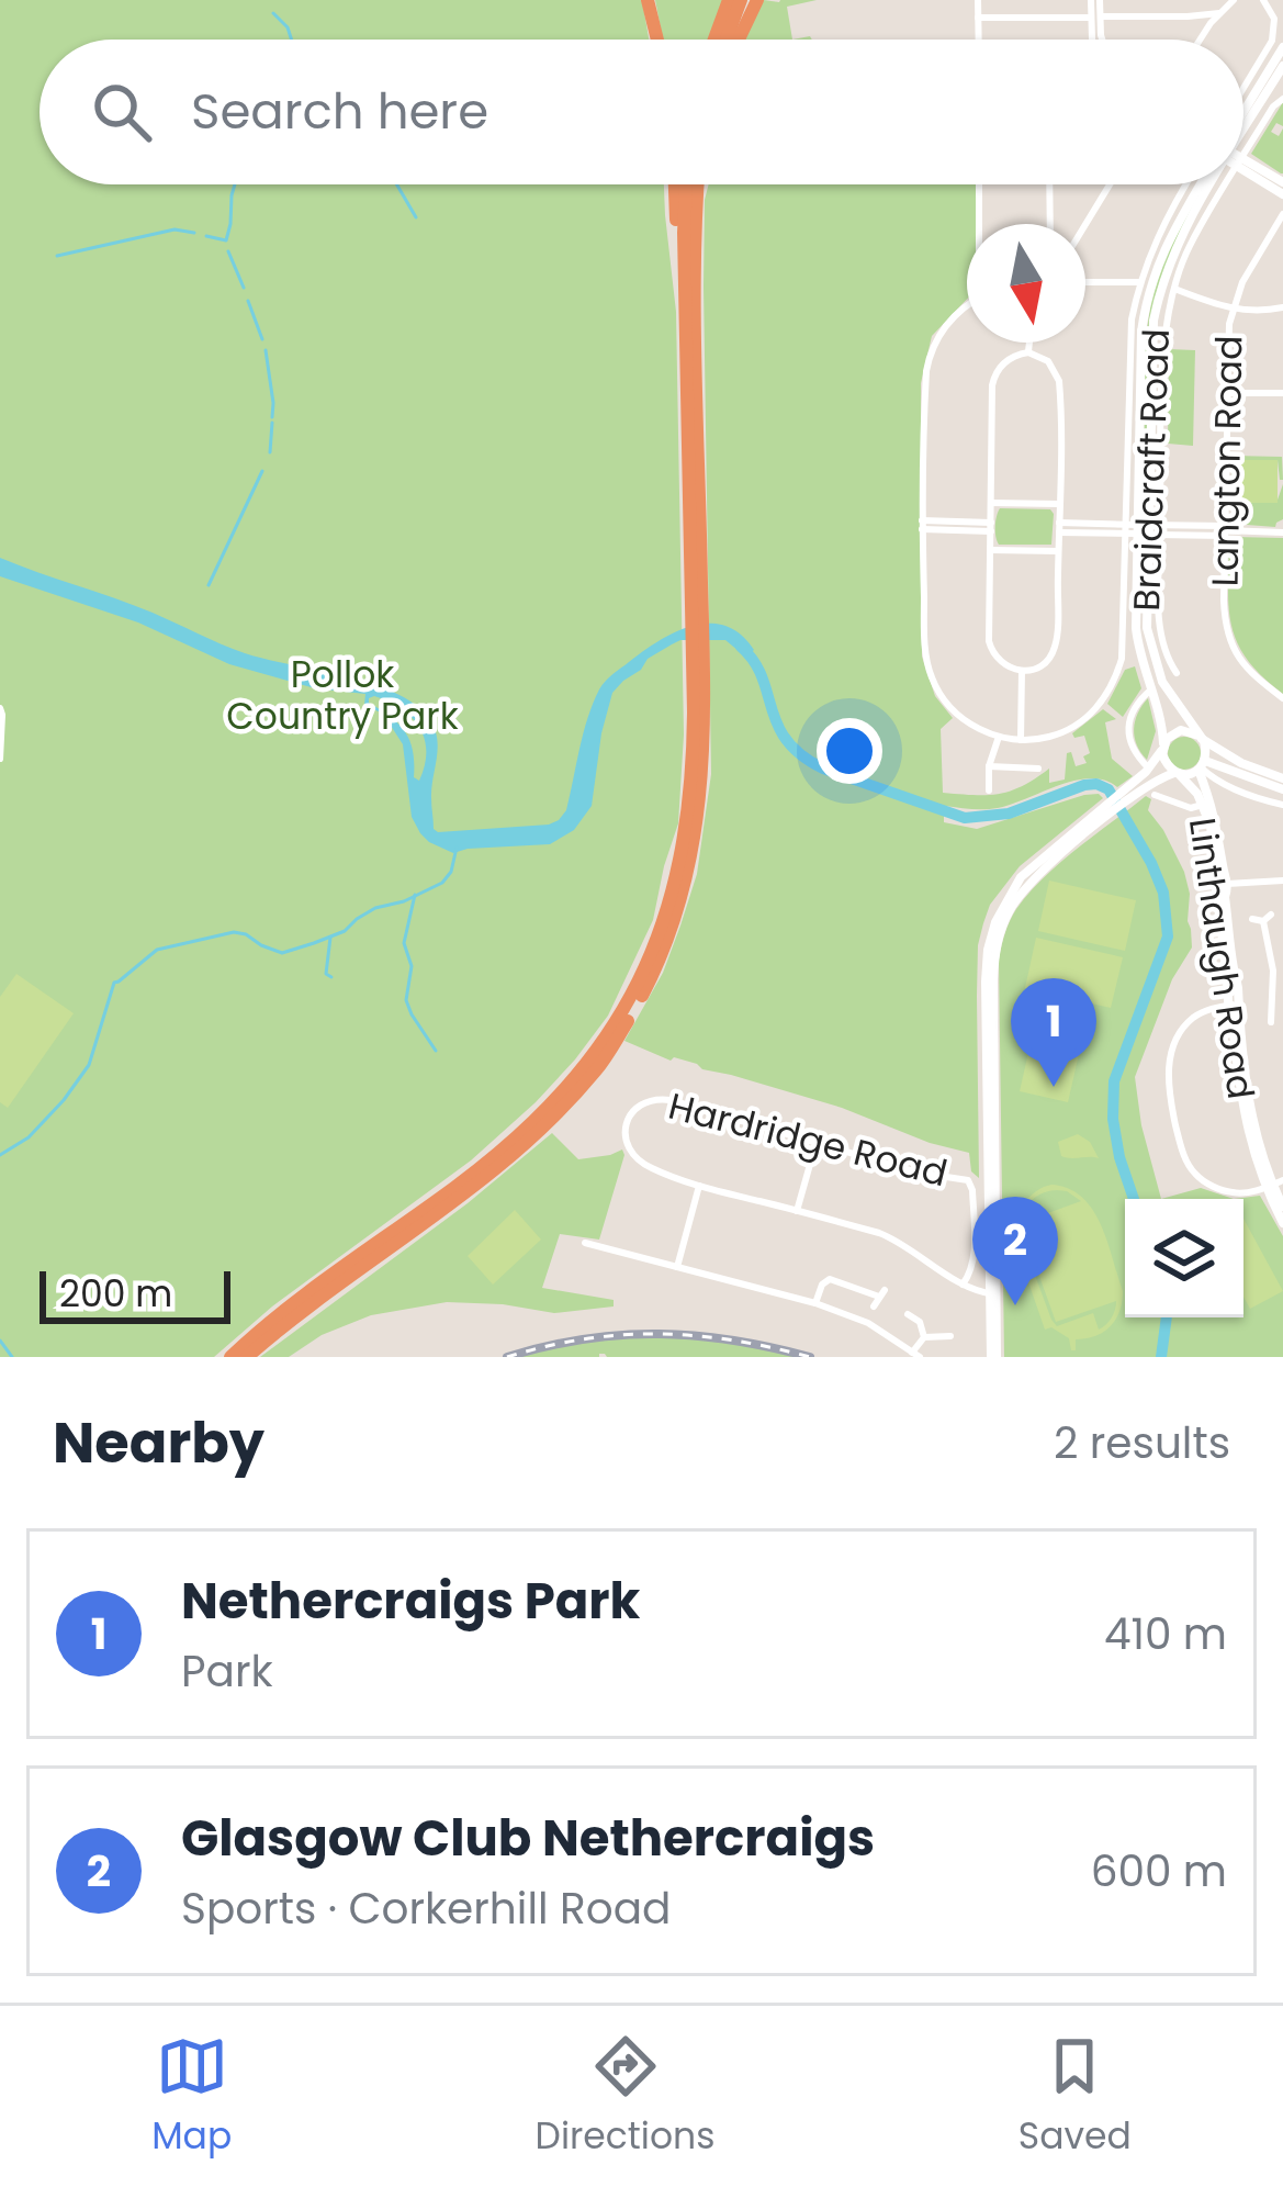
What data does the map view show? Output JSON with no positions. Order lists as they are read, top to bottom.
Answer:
{
  "streets": {
    "street": [
      "Langton Road",
      "Braidcraft Road",
      "Linthaugh Road",
      "Hardridge Road"
    ]
  },
  "crossings": [
    ["Braidcraft Road", "Linthaugh Road"]
  ],
  "parks": ["Pollok Country Park"],
  "scale_bar": "200 m",
  "north": "bottom",
  "page": {
    "search": "Search here",
    "pins": ["1", "2"],
    "scale": "200 m",
    "heading": ["Nearby", "2 results"],
    "list": [
      {
        "mark": "1",
        "name": "Nethercraigs Park",
        "note": "Park",
        "value": "410 m"
      },
      {
        "mark": "2",
        "name": "Glasgow Club Nethercraigs",
        "note": "Sports · Corkerhill Road",
        "value": "600 m"
      }
    ],
    "nav": ["Map", "Directions", "Saved"]
  }
}
